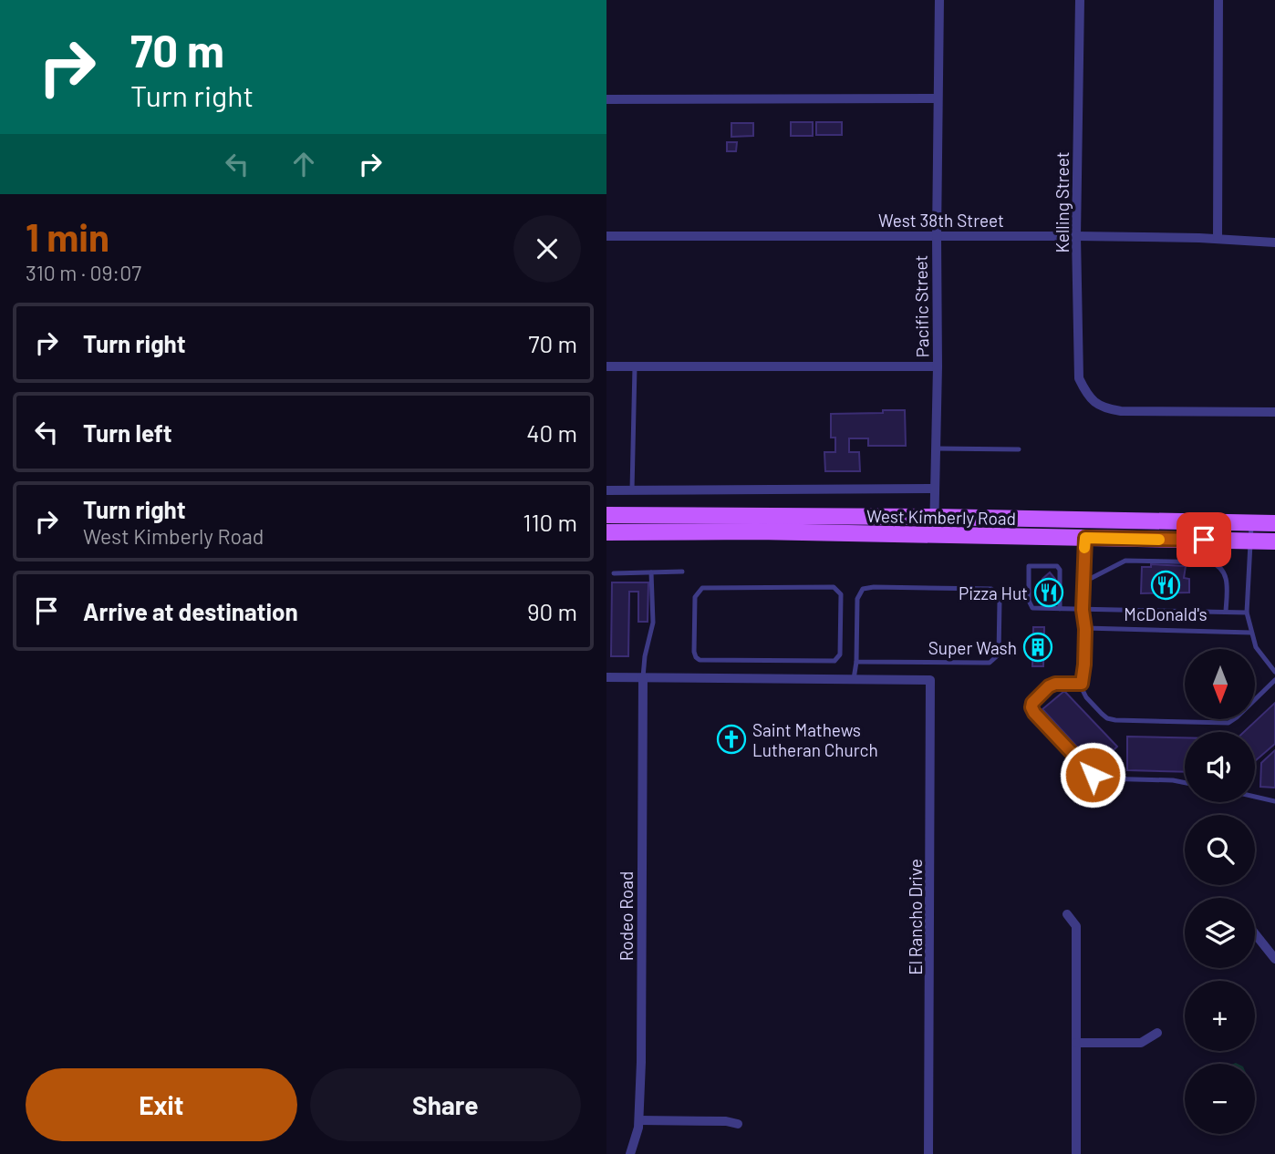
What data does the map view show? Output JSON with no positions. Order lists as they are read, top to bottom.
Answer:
{
  "streets": {
    "main road": ["West Kimberly Road"],
    "street": [
      "Kelling Street",
      "West 38th Street",
      "Pacific Street",
      "Rodeo Road",
      "El Rancho Drive"
    ]
  },
  "crossings": [
    ["Kelling Street", "West 38th Street"],
    ["West 38th Street", "Pacific Street"],
    ["Pacific Street", "West Kimberly Road"]
  ],
  "places": {
    "restaurant": ["McDonald's", "Pizza Hut"],
    "building": ["Super Wash"],
    "church": ["Saint Mathews Lutheran Church"]
  },
  "north": "bottom",
  "page": {
    "turn": ["70 m", "Turn right"],
    "heading": ["1 min", "310 m · 09:07"],
    "list": [
      {
        "name": "Turn right",
        "value": "70 m"
      },
      {
        "name": "Turn left",
        "value": "40 m"
      },
      {
        "name": "Turn right",
        "note": "West Kimberly Road",
        "value": "110 m"
      },
      {
        "name": "Arrive at destination",
        "value": "90 m"
      }
    ],
    "map_buttons": ["+", "−"],
    "buttons": ["Exit", "Share"]
  }
}
